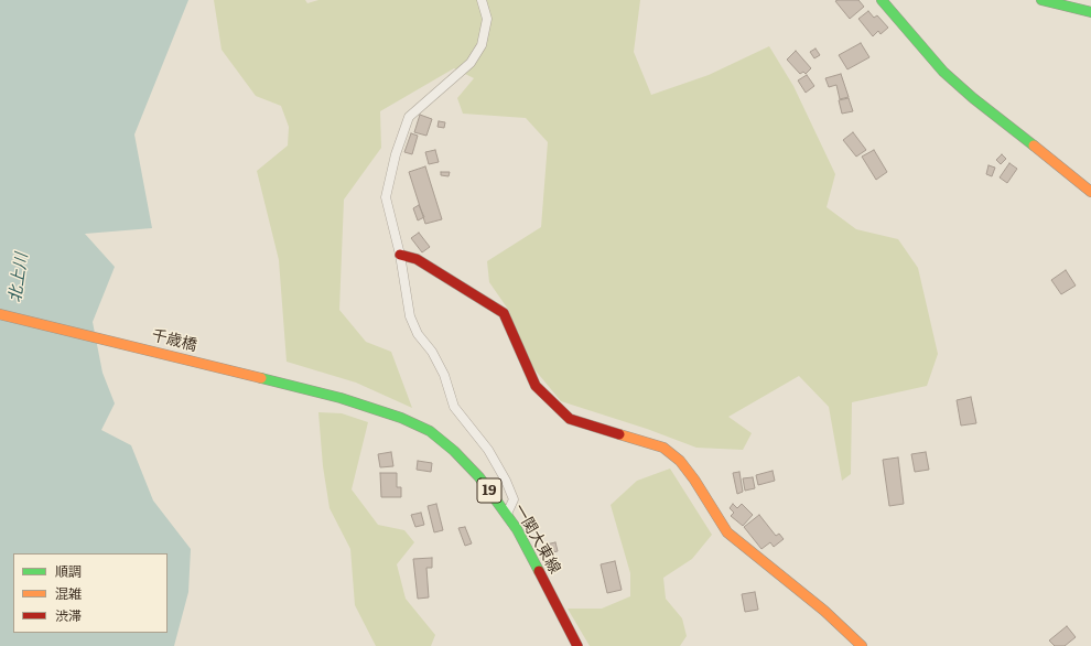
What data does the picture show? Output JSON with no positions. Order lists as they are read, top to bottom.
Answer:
{
  "streets": {
    "street": ["千歳橋", "19", "一関大東線"]
  },
  "crossings": [
    ["千歳橋", "一関大東線"]
  ],
  "water": ["北上川"],
  "legend": ["順調", "混雑", "渋滞"]
}
